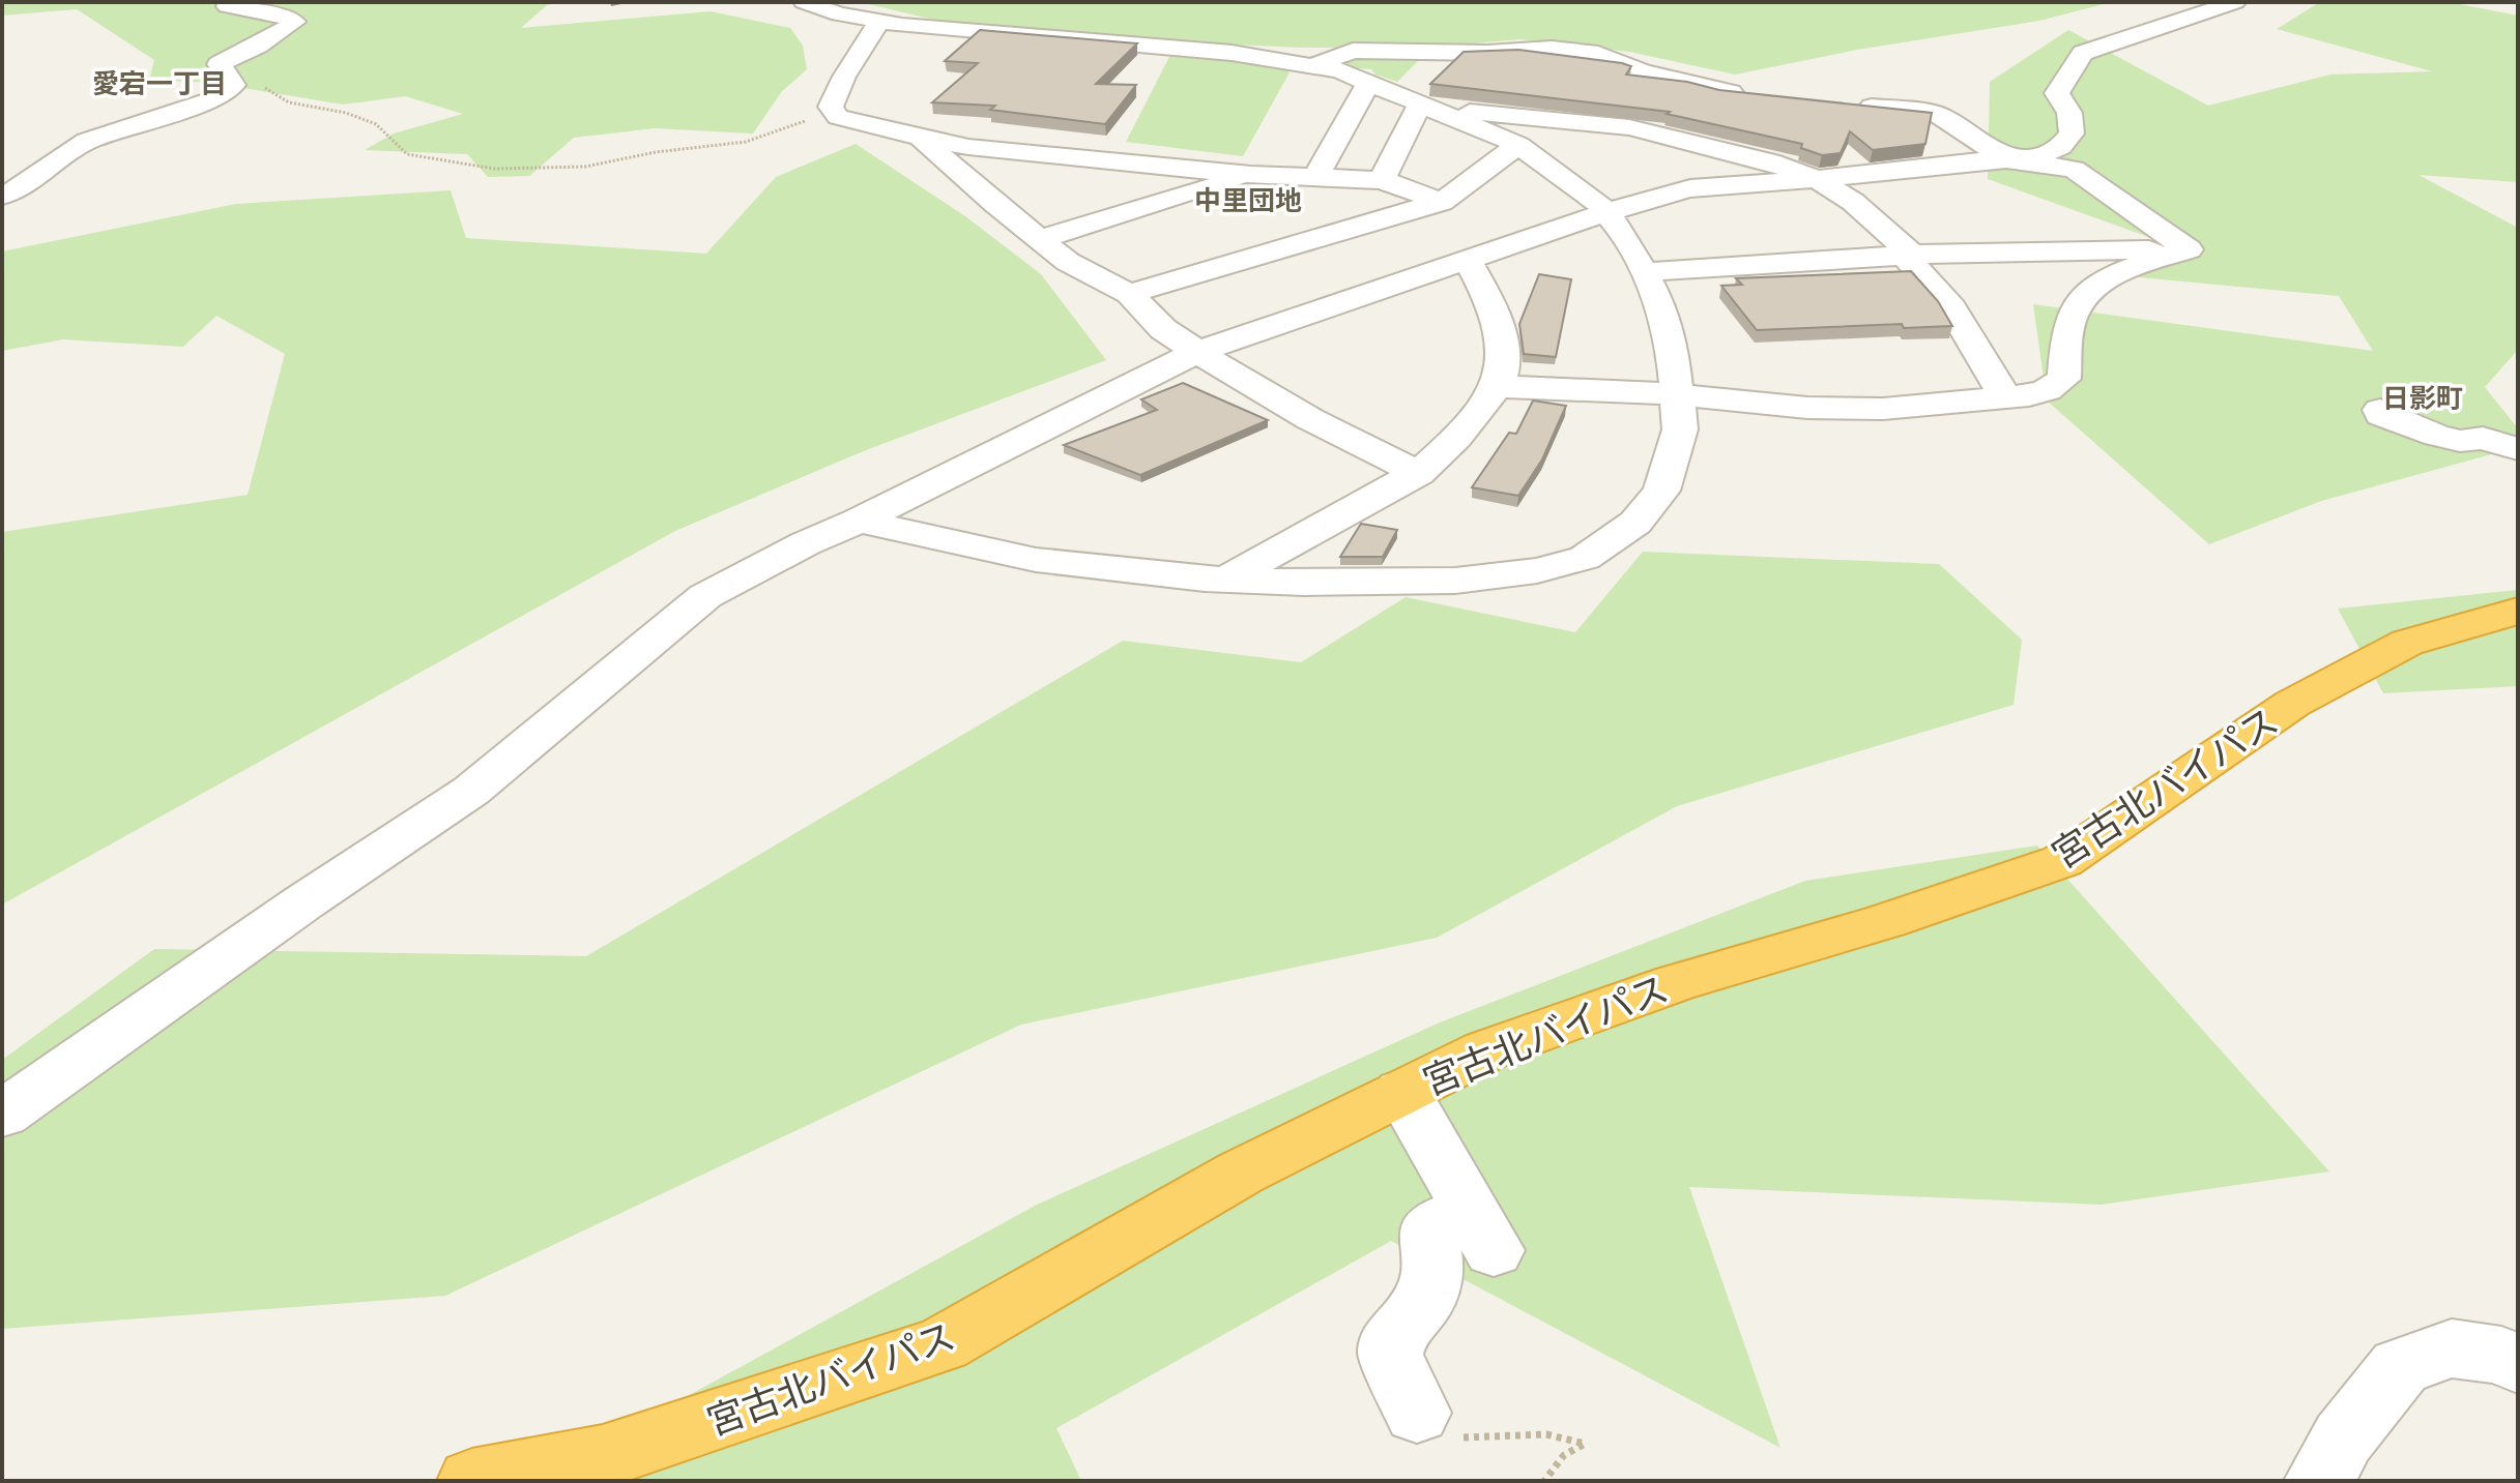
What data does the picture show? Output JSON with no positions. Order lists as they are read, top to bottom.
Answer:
{
  "streets": {
    "highway": ["宮古北バイパス"]
  },
  "districts": ["愛宕一丁目", "中里団地", "日影町"]
}
